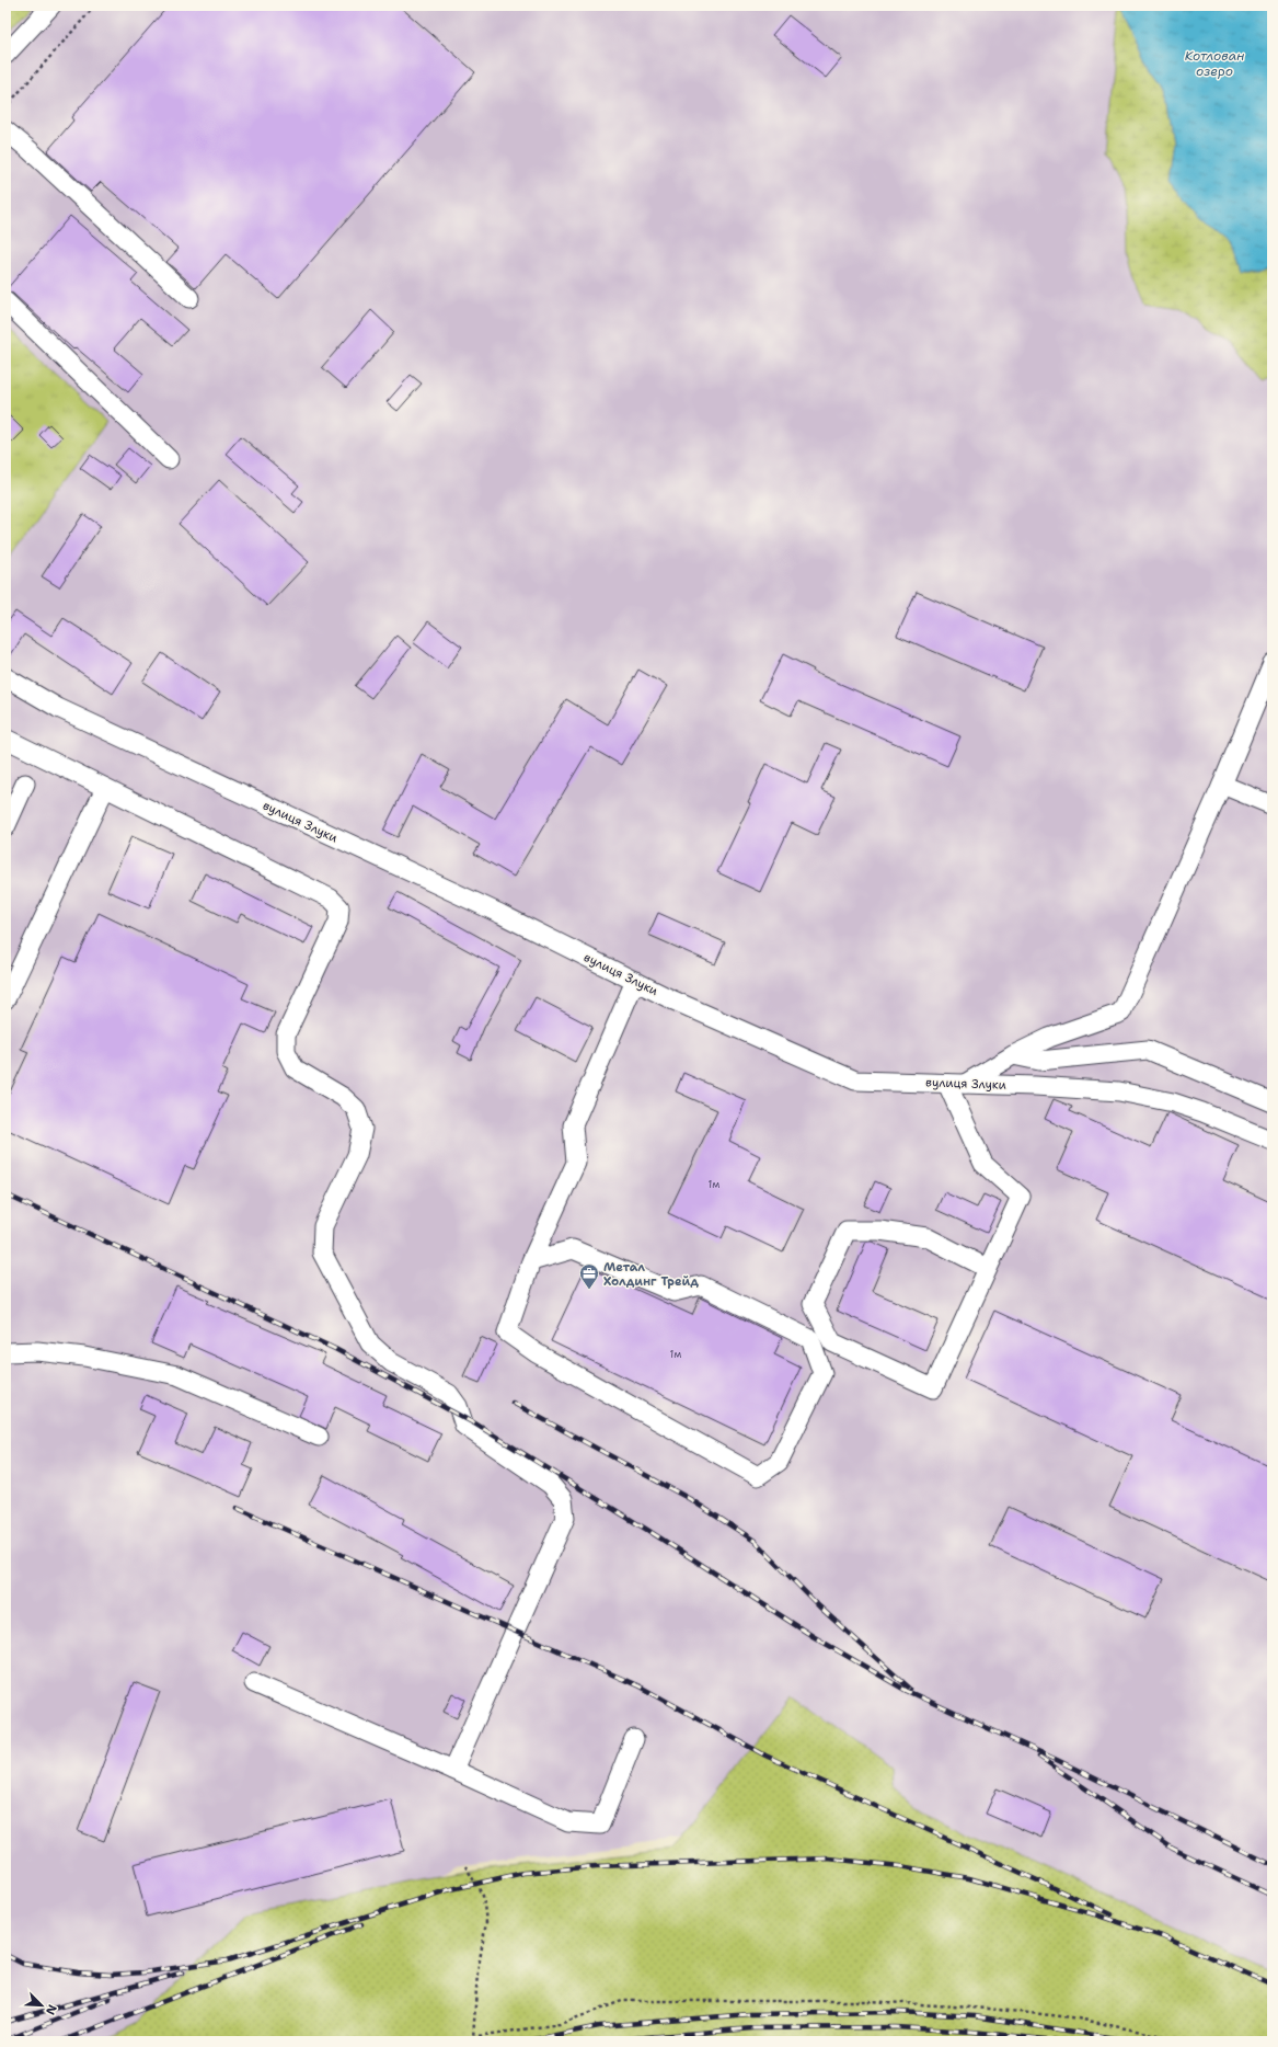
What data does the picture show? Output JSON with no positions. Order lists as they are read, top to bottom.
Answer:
{
  "streets": {
    "street": ["вулиця Злуки"]
  },
  "water": ["Котлован озеро"],
  "places": {
    "office": ["Метал Холдинг Трейд"]
  },
  "house_numbers": ["1м", "1м"],
  "north": "bottom right"
}
